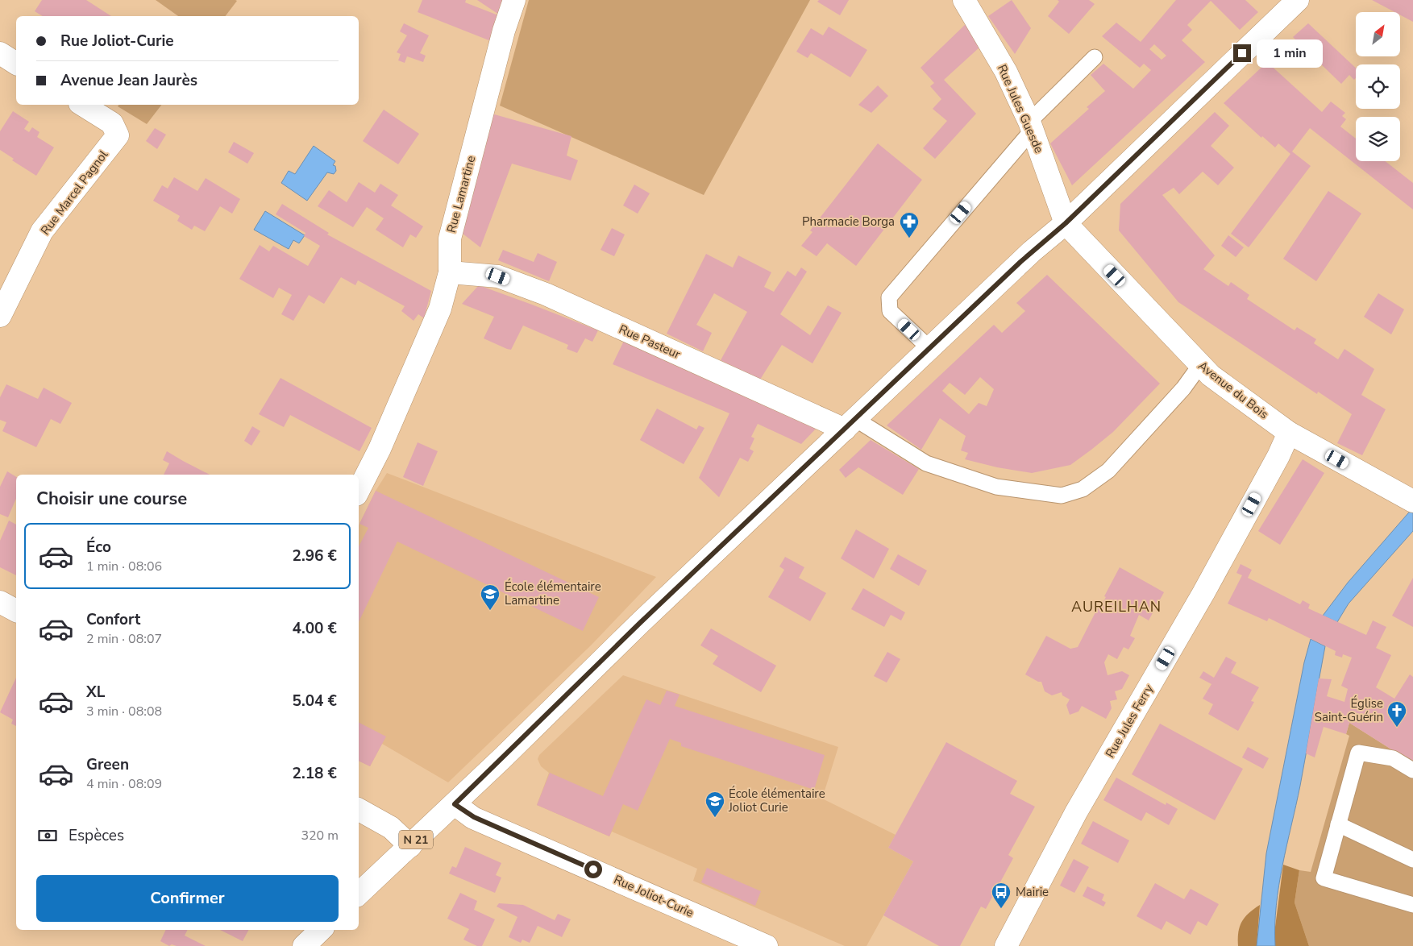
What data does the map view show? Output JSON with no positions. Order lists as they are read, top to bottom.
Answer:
{
  "streets": {
    "street": [
      "Rue Jules Guesde",
      "Rue Marcel Pagnol",
      "Rue Lamartine",
      "Rue Pasteur",
      "Avenue du Bois",
      "Rue Jules Ferry",
      "N 21",
      "Rue Joliot-Curie"
    ]
  },
  "crossings": [
    ["Rue Jules Guesde", "Avenue du Bois"],
    ["Rue Jules Guesde", "N 21"],
    ["Rue Lamartine", "Rue Pasteur"],
    ["Rue Pasteur", "N 21"],
    ["Avenue du Bois", "Rue Jules Ferry"],
    ["Avenue du Bois", "N 21"],
    ["N 21", "Rue Joliot-Curie"]
  ],
  "districts": ["AUREILHAN"],
  "places": {
    "pharmacy": ["Pharmacie Borga"],
    "school or university": ["École élémentaire Lamartine", "École élémentaire Joliot Curie"],
    "church": ["Église Saint-Guérin"],
    "bus stop": ["Mairie"]
  },
  "north": "top right",
  "page": {
    "banner": ["Rue Joliot-Curie", "Avenue Jean Jaurès"],
    "bubble": "1 min",
    "heading": "Choisir une course",
    "list": [
      {
        "name": "Éco",
        "note": "1 min · 08:06",
        "value": "2.96 €"
      },
      {
        "name": "Confort",
        "note": "2 min · 08:07",
        "value": "4.00 €"
      },
      {
        "name": "XL",
        "note": "3 min · 08:08",
        "value": "5.04 €"
      },
      {
        "name": "Green",
        "note": "4 min · 08:09",
        "value": "2.18 €"
      }
    ],
    "pay": ["Espèces", "320 m"],
    "buttons": "Confirmer"
  }
}
